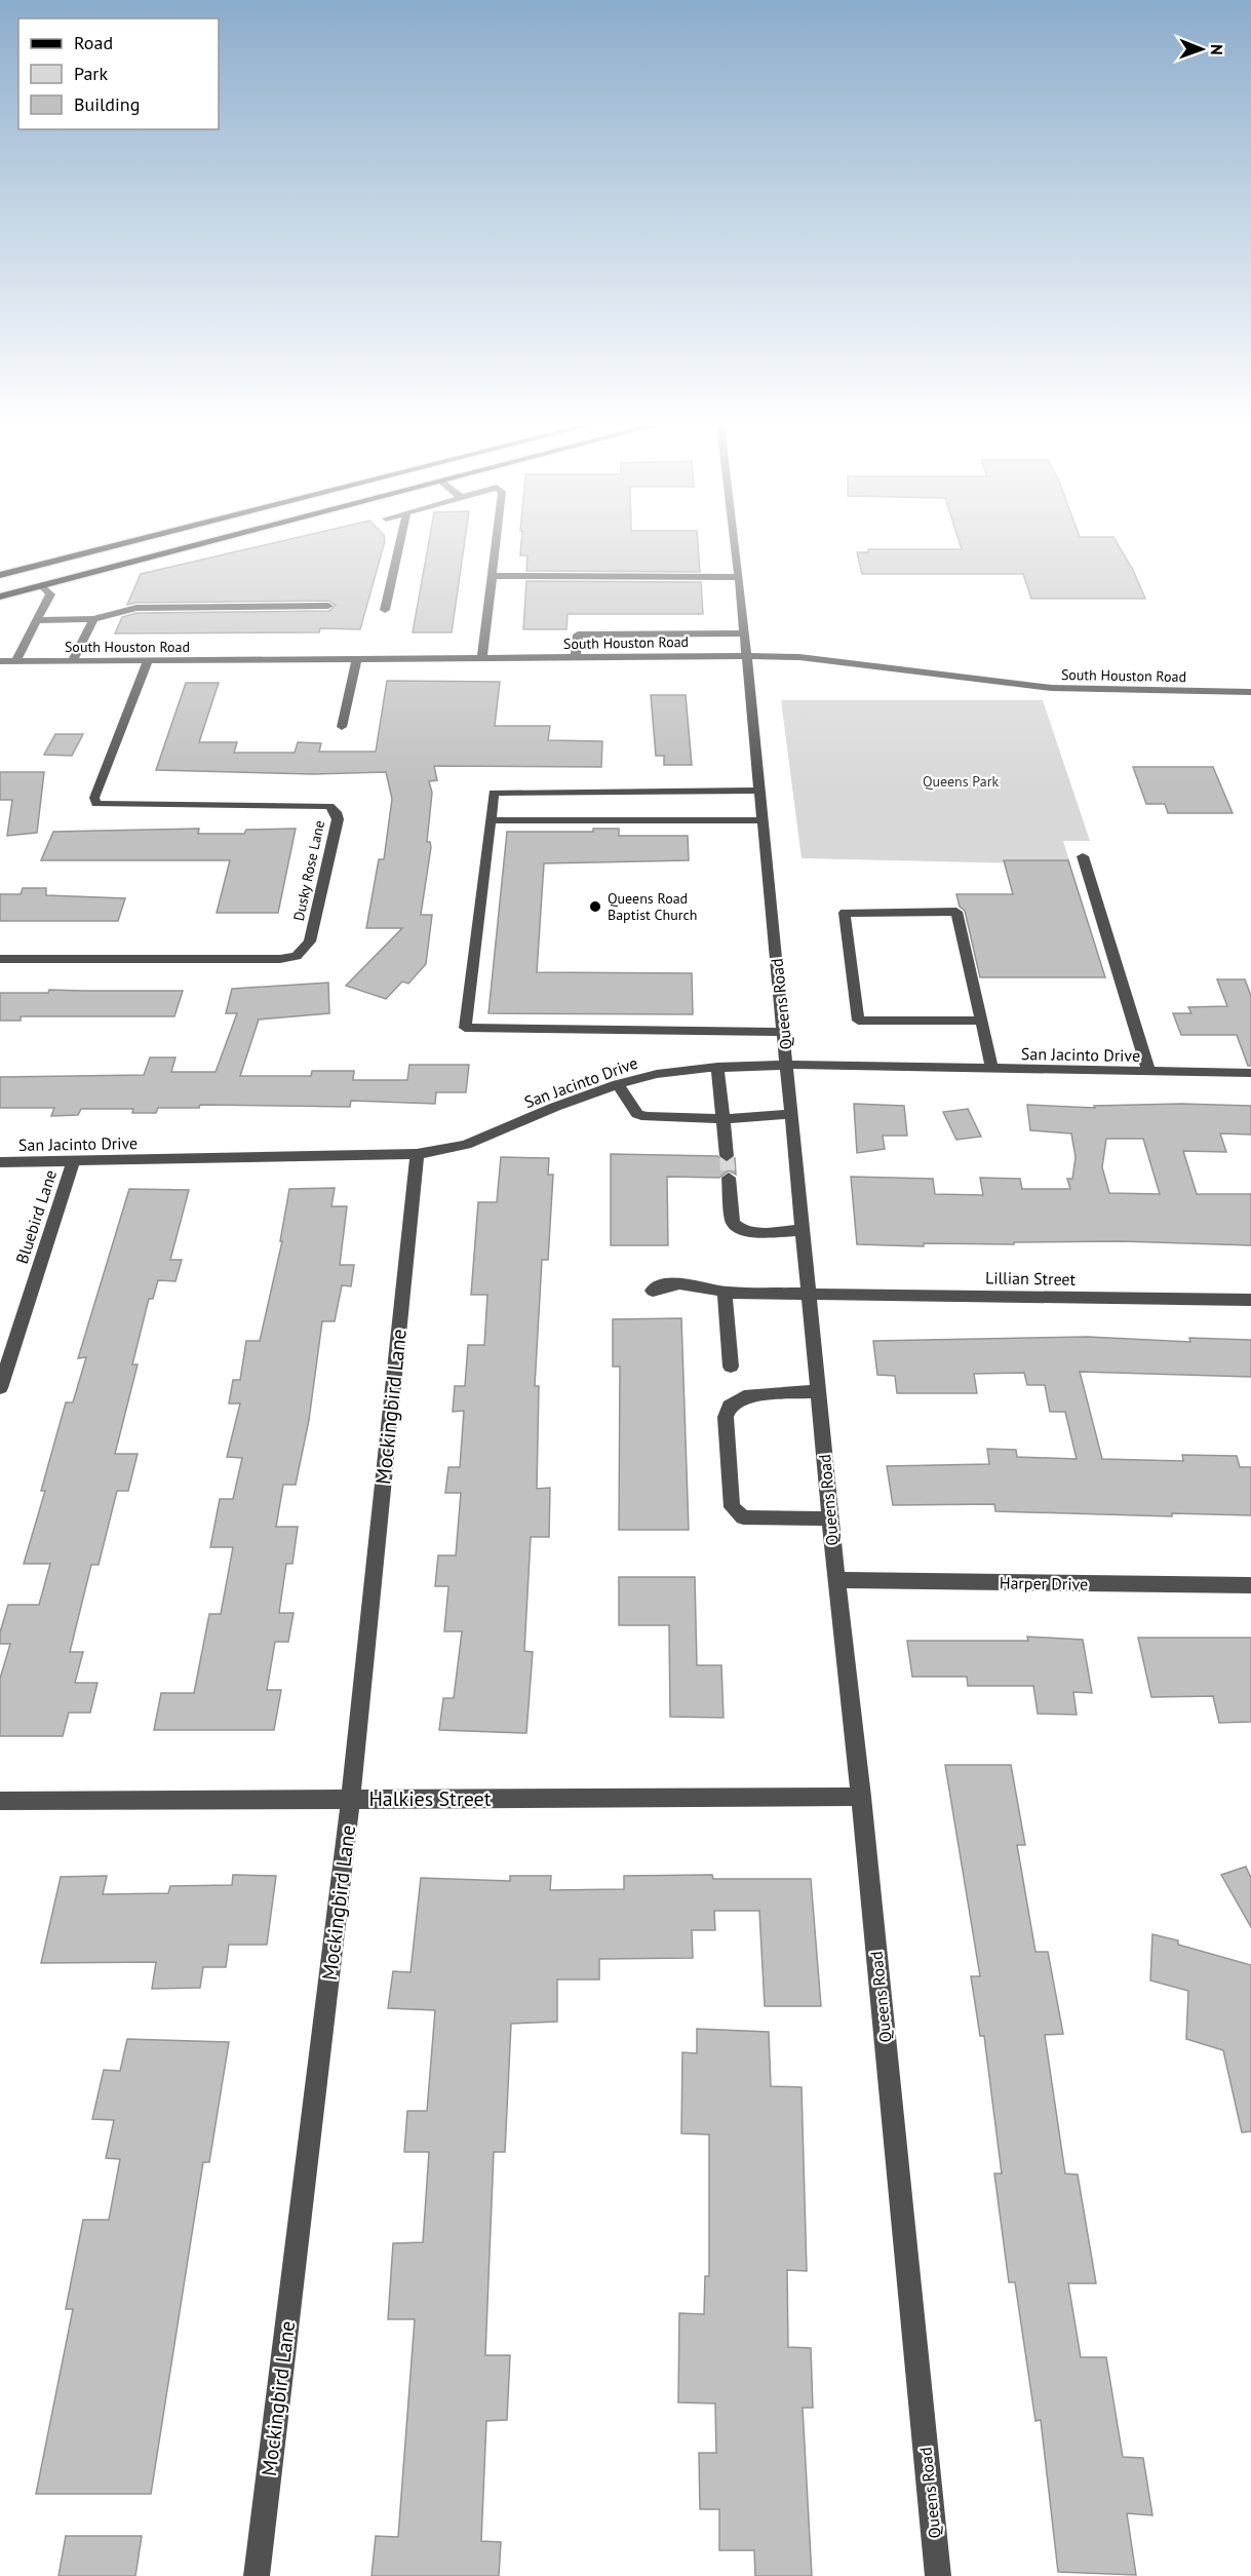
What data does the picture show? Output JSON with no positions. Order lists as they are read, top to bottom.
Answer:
{
  "streets": {
    "street": [
      "South Houston Road",
      "Dusky Rose Lane",
      "Queens Road",
      "San Jacinto Drive",
      "Bluebird Lane",
      "Lillian Street",
      "Mockingbird Lane",
      "Harper Drive",
      "Halkies Street"
    ]
  },
  "crossings": [
    ["South Houston Road", "Dusky Rose Lane"],
    ["South Houston Road", "Queens Road"],
    ["Queens Road", "San Jacinto Drive"],
    ["Queens Road", "Lillian Street"],
    ["Queens Road", "Harper Drive"],
    ["Queens Road", "Halkies Street"],
    ["San Jacinto Drive", "Bluebird Lane"],
    ["San Jacinto Drive", "Mockingbird Lane"],
    ["Mockingbird Lane", "Halkies Street"]
  ],
  "parks": ["Queens Park"],
  "places": ["Queens Road Baptist Church"],
  "legend": ["Road", "Park", "Building"],
  "north": "right"
}
